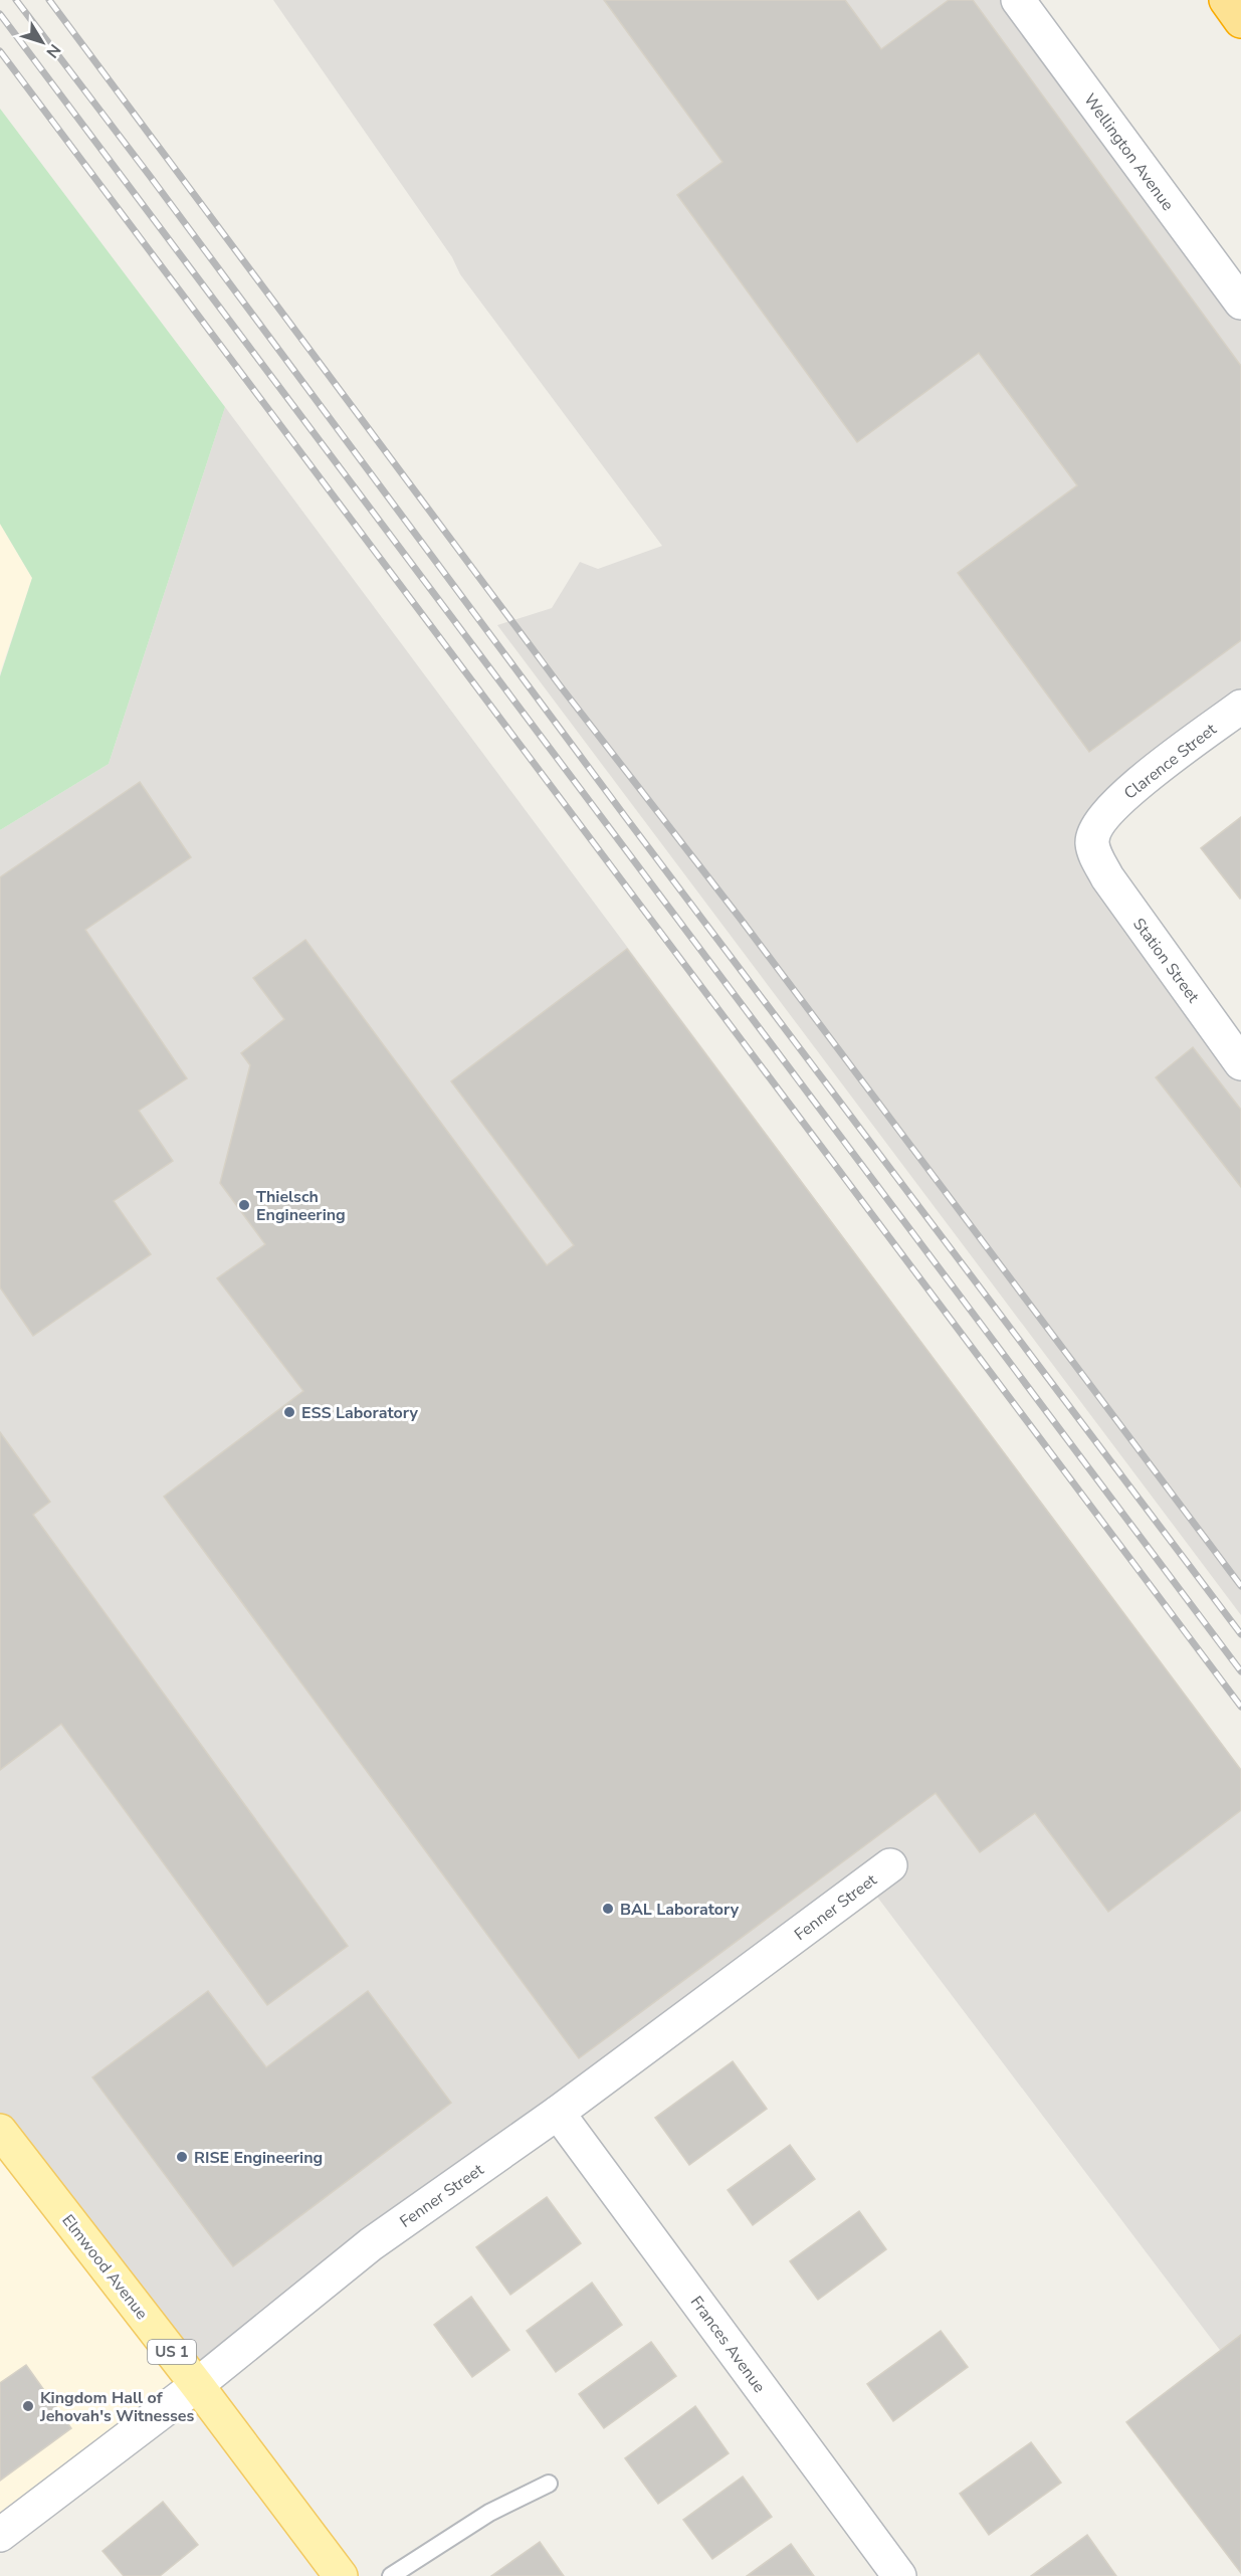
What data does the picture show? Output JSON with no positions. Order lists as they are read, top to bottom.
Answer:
{
  "streets": {
    "main road": ["Elmwood Avenue", "US 1"],
    "street": [
      "Wellington Avenue",
      "Clarence Street",
      "Station Street",
      "Fenner Street",
      "Frances Avenue"
    ]
  },
  "crossings": [
    ["Clarence Street", "Station Street"],
    ["Fenner Street", "Elmwood Avenue"],
    ["Fenner Street", "Frances Avenue"]
  ],
  "places": [
    "Thielsch Engineering",
    "ESS Laboratory",
    "BAL Laboratory",
    "RISE Engineering",
    "Kingdom Hall of Jehovah's Witnesses"
  ],
  "north": "bottom right"
}
